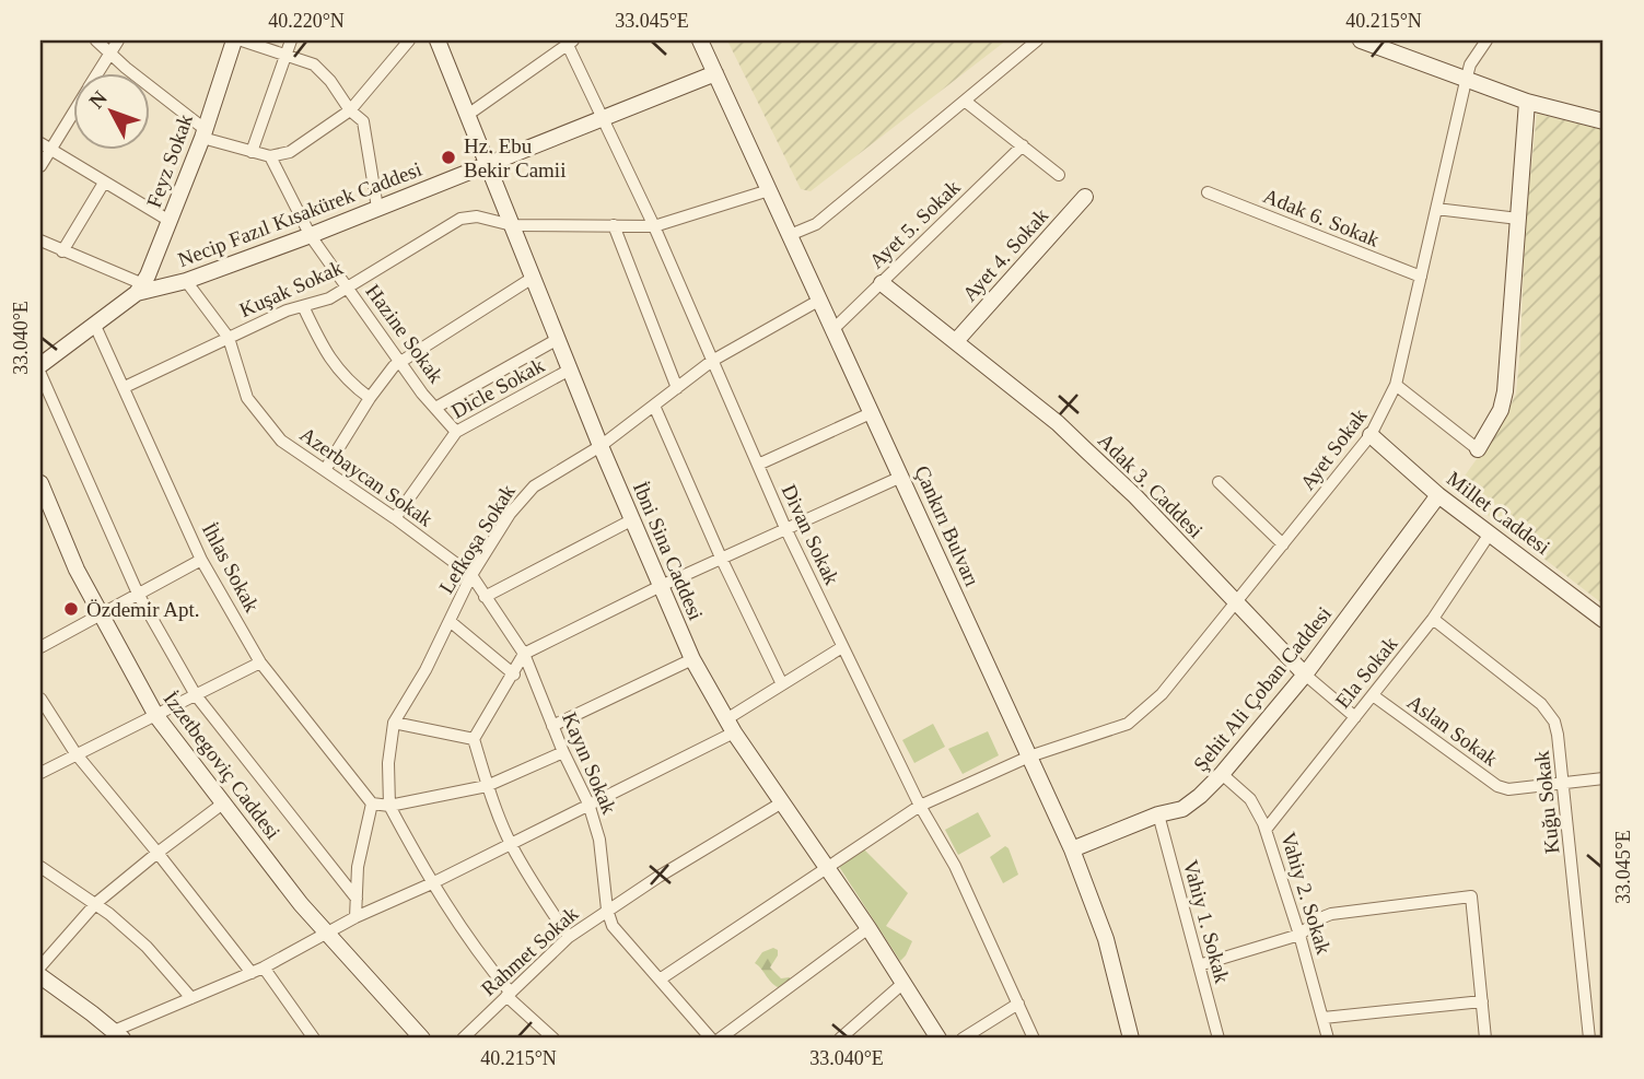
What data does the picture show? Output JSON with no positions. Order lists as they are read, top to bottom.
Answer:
{
  "streets": {
    "street": [
      "Feyz Sokak",
      "Necip Fazıl Kısakürek Caddesi",
      "Adak 6. Sokak",
      "Ayet 5. Sokak",
      "Ayet 4. Sokak",
      "Kuşak Sokak",
      "Hazine Sokak",
      "Dicle Sokak",
      "Ayet Sokak",
      "Azerbaycan Sokak",
      "Adak 3. Caddesi",
      "Millet Caddesi",
      "Çankırı Bulvarı",
      "Divan Sokak",
      "Lefkoşa Sokak",
      "İbni Sina Caddesi",
      "İhlas Sokak",
      "Ela Sokak",
      "Şehit Ali Çoban Caddesi",
      "Aslan Sokak",
      "Kayın Sokak",
      "İzzetbegoviç Caddesi",
      "Kuğu Sokak",
      "Vahiy 2. Sokak",
      "Vahiy 1. Sokak",
      "Rahmet Sokak"
    ]
  },
  "crossings": [
    ["Feyz Sokak", "Necip Fazıl Kısakürek Caddesi"],
    ["Necip Fazıl Kısakürek Caddesi", "Hazine Sokak"],
    ["Necip Fazıl Kısakürek Caddesi", "Azerbaycan Sokak"],
    ["Necip Fazıl Kısakürek Caddesi", "Çankırı Bulvarı"],
    ["Necip Fazıl Kısakürek Caddesi", "Divan Sokak"],
    ["Necip Fazıl Kısakürek Caddesi", "İbni Sina Caddesi"],
    ["Necip Fazıl Kısakürek Caddesi", "İhlas Sokak"],
    ["Adak 6. Sokak", "Ayet Sokak"],
    ["Ayet 5. Sokak", "Adak 3. Caddesi"],
    ["Ayet 5. Sokak", "Çankırı Bulvarı"],
    ["Ayet 4. Sokak", "Adak 3. Caddesi"],
    ["Kuşak Sokak", "Hazine Sokak"],
    ["Kuşak Sokak", "Azerbaycan Sokak"],
    ["Kuşak Sokak", "Çankırı Bulvarı"],
    ["Kuşak Sokak", "Divan Sokak"],
    ["Kuşak Sokak", "İbni Sina Caddesi"],
    ["Kuşak Sokak", "İhlas Sokak"],
    ["Hazine Sokak", "Dicle Sokak"],
    ["Dicle Sokak", "Azerbaycan Sokak"],
    ["Dicle Sokak", "İbni Sina Caddesi"],
    ["Ayet Sokak", "Adak 3. Caddesi"],
    ["Ayet Sokak", "Millet Caddesi"],
    ["Ayet Sokak", "Çankırı Bulvarı"],
    ["Ayet Sokak", "Divan Sokak"],
    ["Ayet Sokak", "İbni Sina Caddesi"],
    ["Ayet Sokak", "Kayın Sokak"],
    ["Azerbaycan Sokak", "Lefkoşa Sokak"],
    ["Azerbaycan Sokak", "Kayın Sokak"],
    ["Adak 3. Caddesi", "Şehit Ali Çoban Caddesi"],
    ["Millet Caddesi", "Ela Sokak"],
    ["Millet Caddesi", "Şehit Ali Çoban Caddesi"],
    ["Çankırı Bulvarı", "Lefkoşa Sokak"],
    ["Çankırı Bulvarı", "Şehit Ali Çoban Caddesi"],
    ["Divan Sokak", "Lefkoşa Sokak"],
    ["Lefkoşa Sokak", "İbni Sina Caddesi"],
    ["Lefkoşa Sokak", "Kayın Sokak"],
    ["İbni Sina Caddesi", "Rahmet Sokak"],
    ["Ela Sokak", "Aslan Sokak"],
    ["Ela Sokak", "Kuğu Sokak"],
    ["Ela Sokak", "Vahiy 2. Sokak"],
    ["Şehit Ali Çoban Caddesi", "Vahiy 2. Sokak"],
    ["Şehit Ali Çoban Caddesi", "Vahiy 1. Sokak"],
    ["Aslan Sokak", "Kuğu Sokak"],
    ["Kayın Sokak", "Rahmet Sokak"]
  ],
  "places": ["Hz. Ebu Bekir Camii", "Özdemir Apt."],
  "north": "top left",
  "coordinates": [
    "40.220°N",
    "33.045°E",
    "40.215°N",
    "33.040°E"
  ]
}
